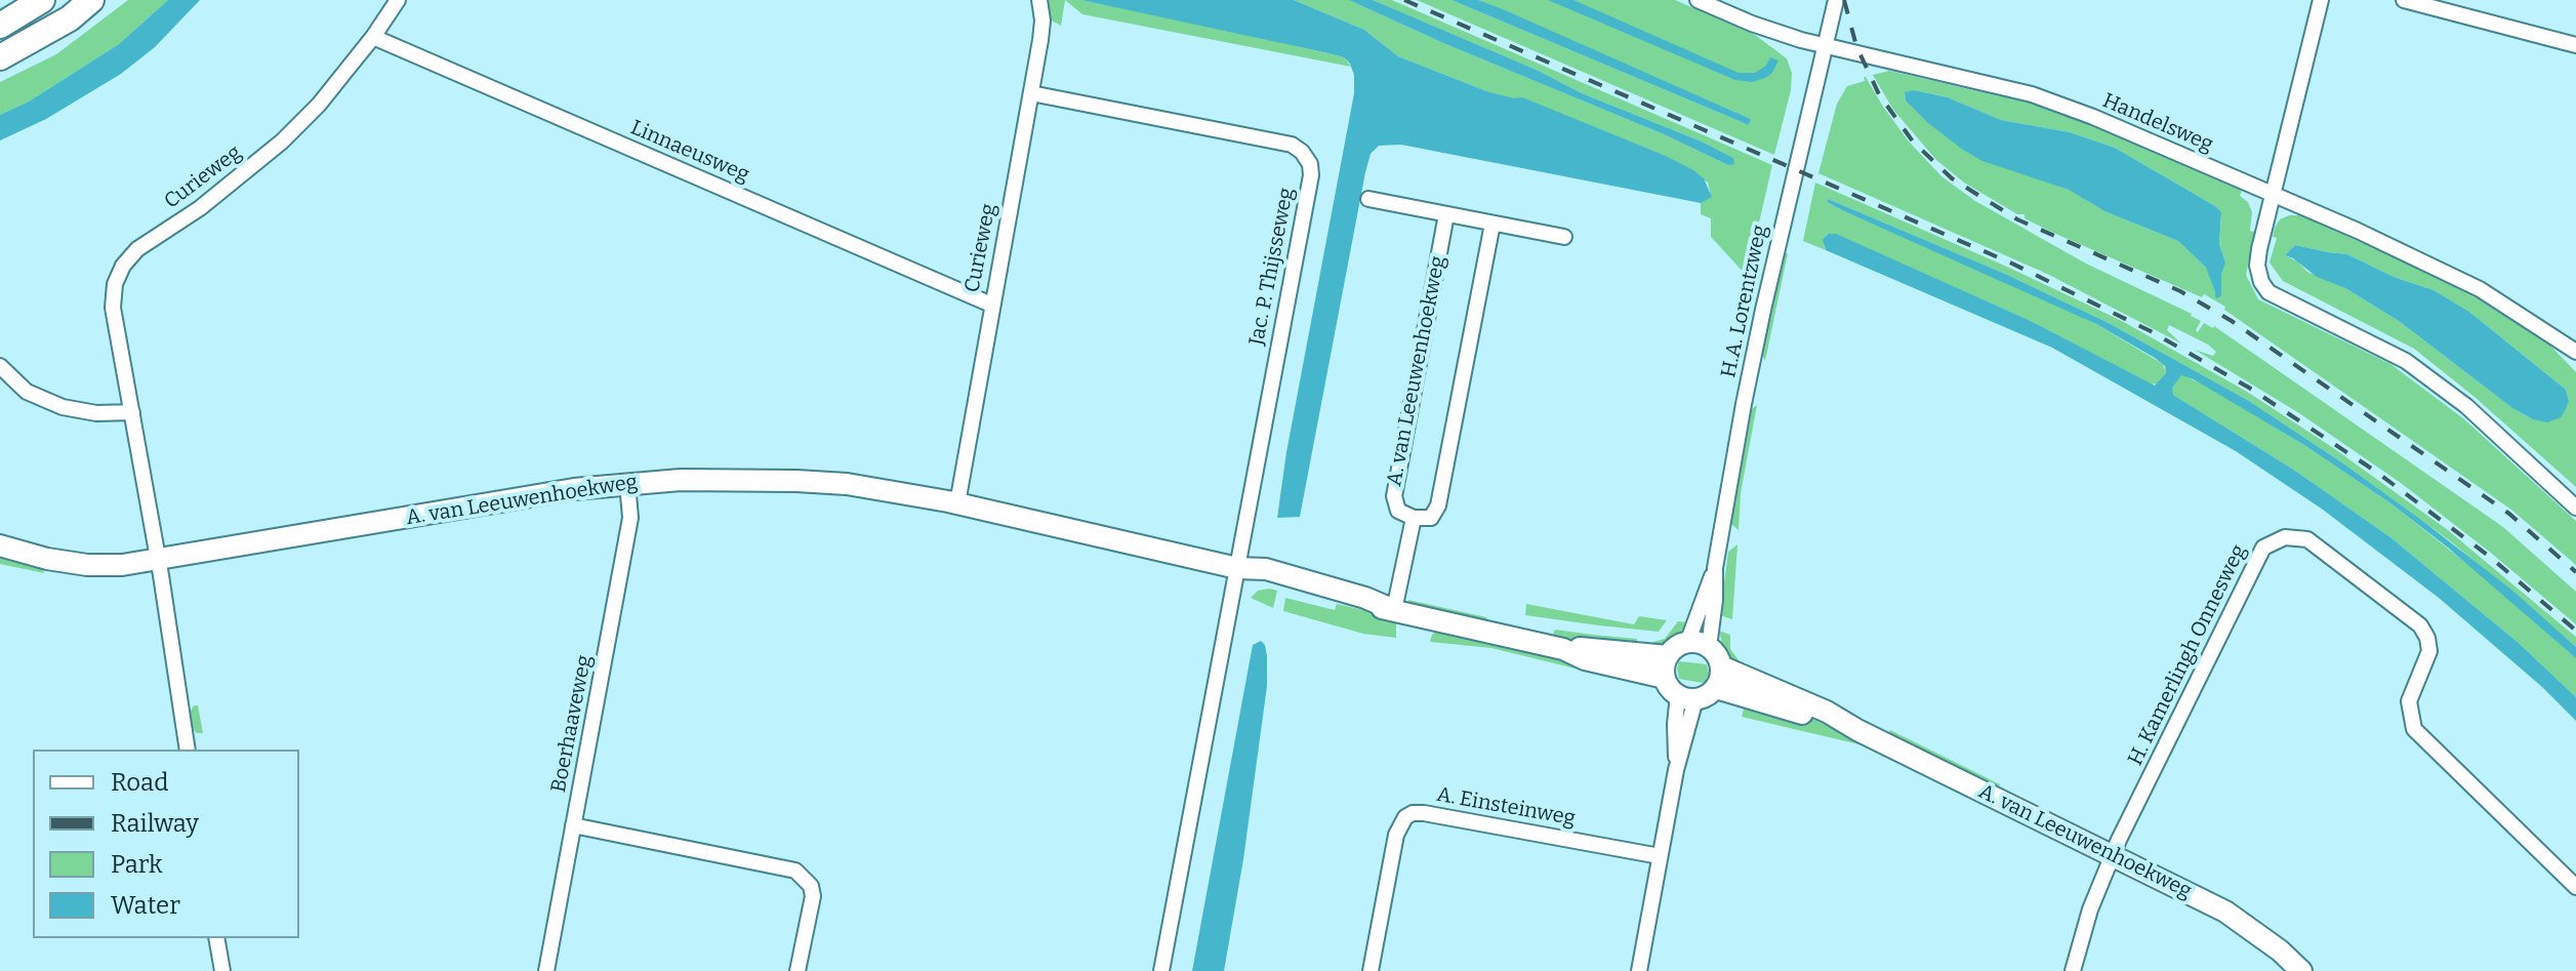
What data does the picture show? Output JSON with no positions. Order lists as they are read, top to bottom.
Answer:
{
  "streets": {
    "street": [
      "Handelsweg",
      "Linnaeusweg",
      "Curieweg",
      "Jac. P. Thijsseweg",
      "H.A. Lorentzweg",
      "A. van Leeuwenhoekweg",
      "H. Kamerlingh Onnesweg",
      "Boerhaaveweg",
      "A. Einsteinweg"
    ]
  },
  "crossings": [
    ["Handelsweg", "H.A. Lorentzweg"],
    ["Linnaeusweg", "Curieweg"],
    ["Curieweg", "Jac. P. Thijsseweg"],
    ["Curieweg", "A. van Leeuwenhoekweg"],
    ["Jac. P. Thijsseweg", "A. van Leeuwenhoekweg"],
    ["H.A. Lorentzweg", "A. van Leeuwenhoekweg"],
    ["A. van Leeuwenhoekweg", "H. Kamerlingh Onnesweg"],
    ["A. van Leeuwenhoekweg", "Boerhaaveweg"]
  ],
  "legend": [
    "Road",
    "Railway",
    "Park",
    "Water"
  ]
}
